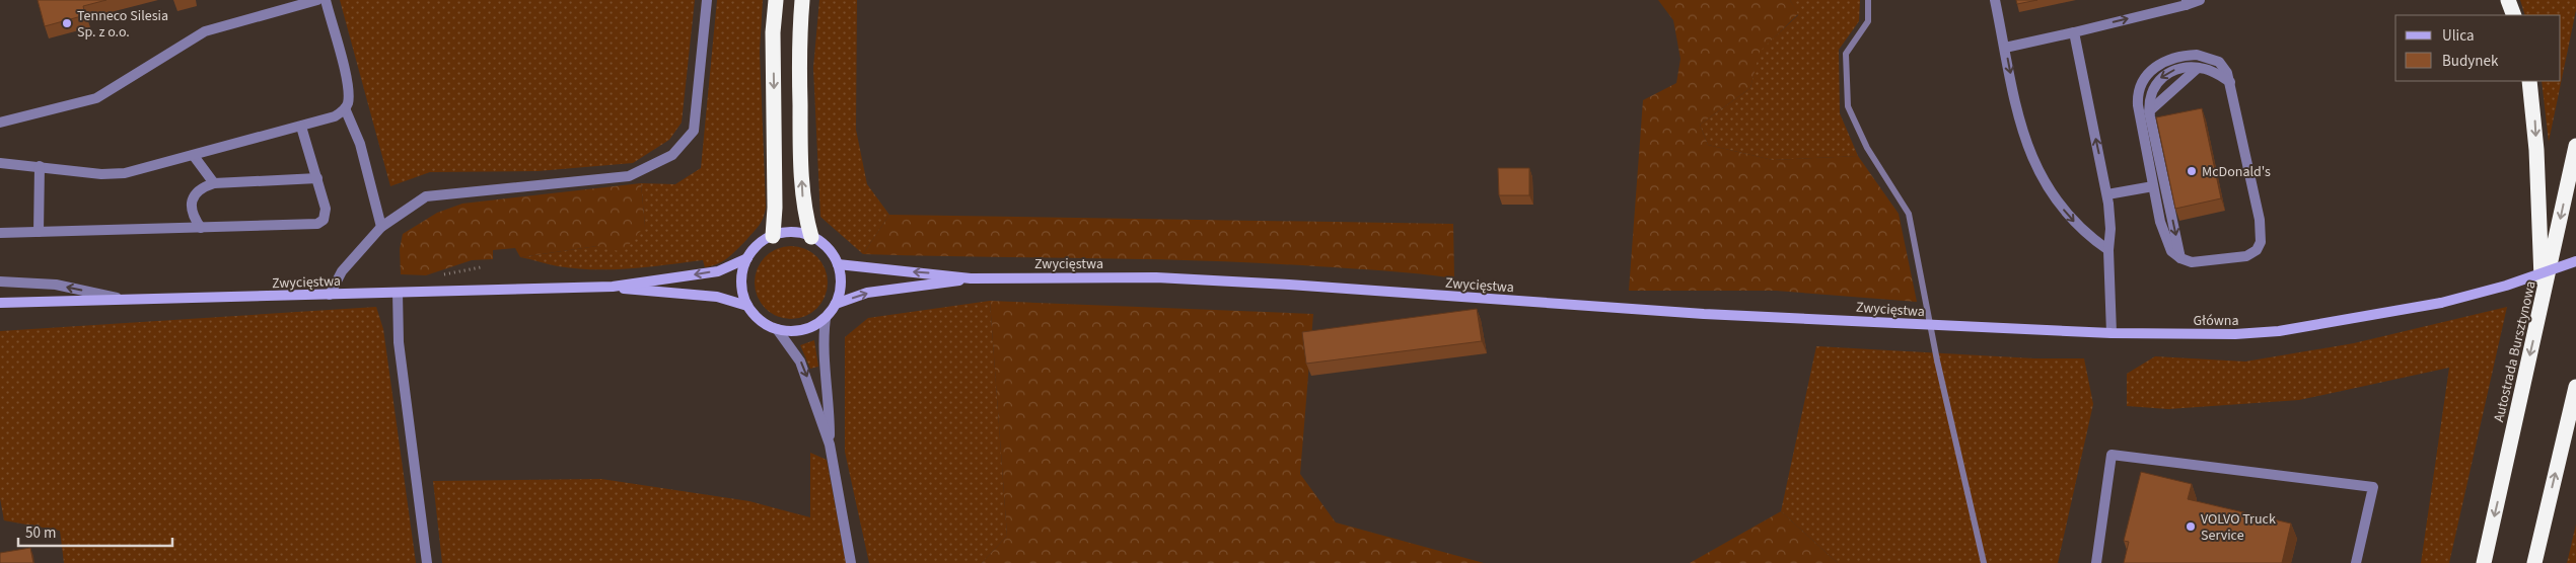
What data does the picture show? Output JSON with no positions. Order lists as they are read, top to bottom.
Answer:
{
  "streets": {
    "highway": ["Autostrada Bursztynowa"],
    "main road": ["Zwycięstwa", "Główna"]
  },
  "crossings": [
    ["Zwycięstwa", "Główna"]
  ],
  "places": ["Tenneco Silesia Sp. z o.o.", "McDonald's", "VOLVO Truck Service"],
  "legend": ["Ulica", "Budynek"],
  "scale_bar": "50 m"
}
